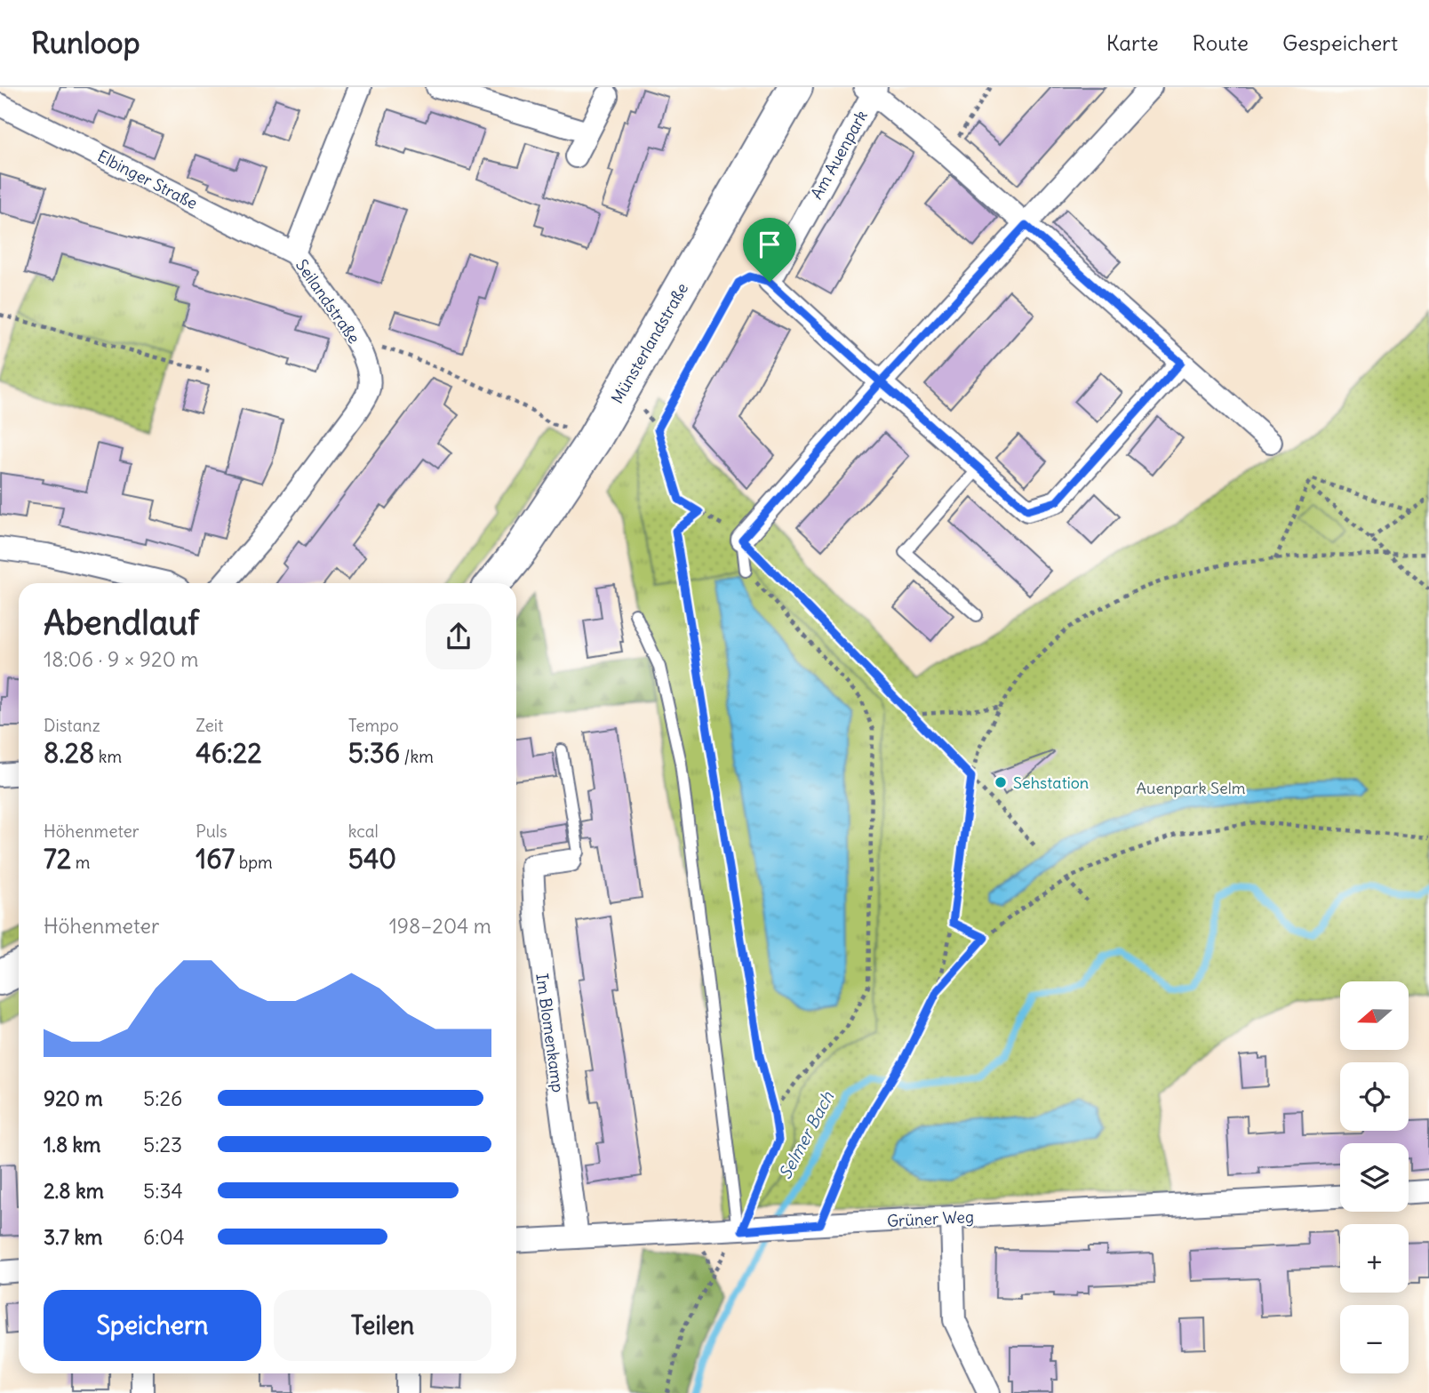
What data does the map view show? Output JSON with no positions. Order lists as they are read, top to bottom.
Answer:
{
  "streets": {
    "main road": ["Münsterlandstraße"],
    "street": [
      "Am Auenpark",
      "Elbinger Straße",
      "Seilandstraße",
      "Im Blomenkamp",
      "Grüner Weg"
    ]
  },
  "crossings": [
    ["Elbinger Straße", "Seilandstraße"],
    ["Im Blomenkamp", "Grüner Weg"]
  ],
  "water": ["Selmer Bach"],
  "parks": ["Auenpark Selm"],
  "places": ["Sehstation"],
  "north": "left",
  "page": {
    "header": "Runloop",
    "nav": ["Karte", "Route", "Gespeichert"],
    "heading": ["Abendlauf", "18:06 · 9 × 920 m"],
    "stats": [
      ["Distanz", "8.28 km"],
      ["Zeit", "46:22"],
      ["Tempo", "5:36 /km"],
      ["Höhenmeter", "72 m"],
      ["Puls", "167 bpm"],
      ["kcal", "540"]
    ],
    "chart": ["Höhenmeter", "198–204 m"],
    "map_buttons": ["+", "−"],
    "list": [
      {
        "name": "920 m",
        "note": "5:26"
      },
      {
        "name": "1.8 km",
        "note": "5:23"
      },
      {
        "name": "2.8 km",
        "note": "5:34"
      },
      {
        "name": "3.7 km",
        "note": "6:04"
      }
    ],
    "buttons": ["Speichern", "Teilen"]
  }
}
